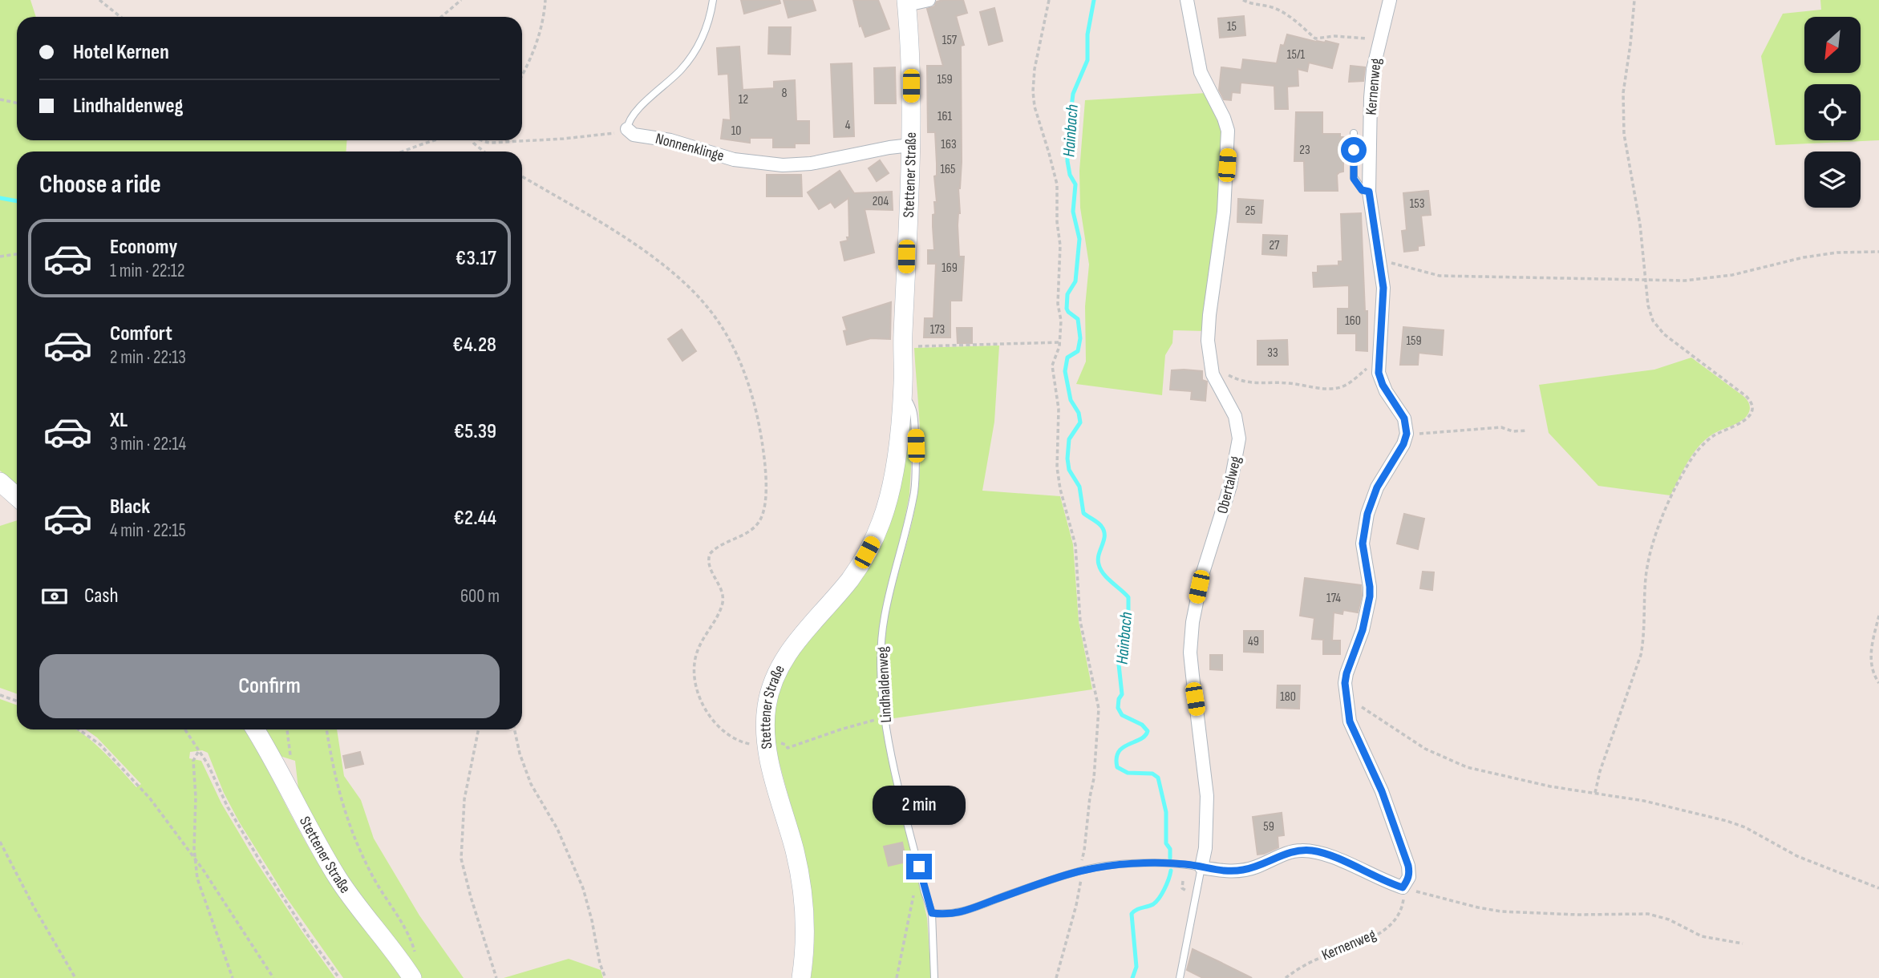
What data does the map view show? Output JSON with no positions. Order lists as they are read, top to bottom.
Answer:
{
  "streets": {
    "main road": ["Stettener Straße"],
    "street": ["Kernenweg", "Nonnenklinge", "Obertalweg"],
    "lane": ["Lindhaldenweg"]
  },
  "crossings": [
    ["Nonnenklinge", "Stettener Straße"],
    ["Stettener Straße", "Lindhaldenweg"]
  ],
  "water": ["Hainbach"],
  "house_numbers": [
    "15",
    "157",
    "15/1",
    "159",
    "8",
    "12",
    "161",
    "4",
    "10",
    "163",
    "23",
    "165",
    "204",
    "153",
    "25",
    "27",
    "169",
    "160",
    "173",
    "159",
    "33",
    "174",
    "49",
    "180",
    "59"
  ],
  "north": "bottom left",
  "page": {
    "banner": ["Hotel Kernen", "Lindhaldenweg"],
    "heading": "Choose a ride",
    "list": [
      {
        "name": "Economy",
        "note": "1 min · 22:12",
        "value": "€3.17"
      },
      {
        "name": "Comfort",
        "note": "2 min · 22:13",
        "value": "€4.28"
      },
      {
        "name": "XL",
        "note": "3 min · 22:14",
        "value": "€5.39"
      },
      {
        "name": "Black",
        "note": "4 min · 22:15",
        "value": "€2.44"
      }
    ],
    "pay": ["Cash", "600 m"],
    "buttons": "Confirm",
    "bubble": "2 min"
  }
}
